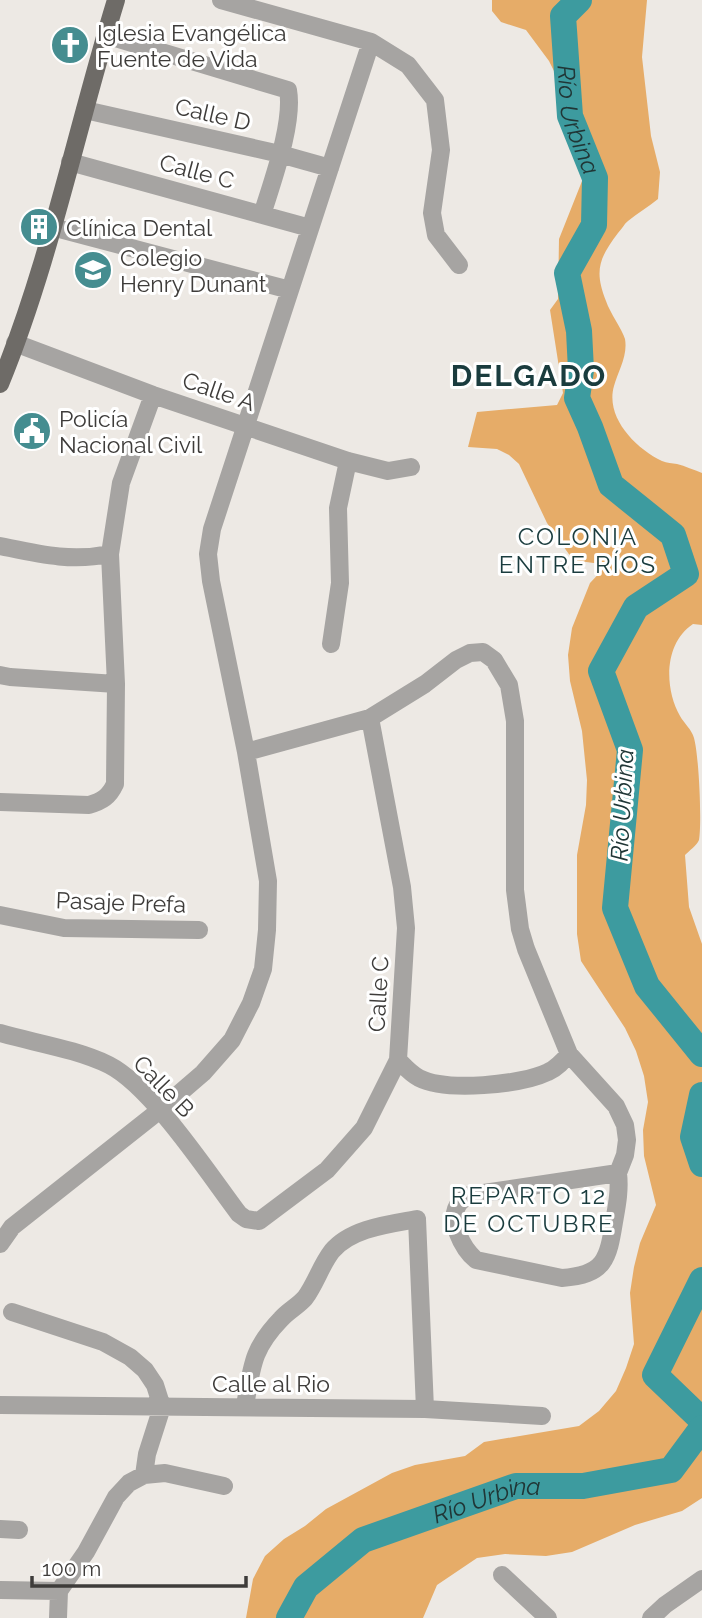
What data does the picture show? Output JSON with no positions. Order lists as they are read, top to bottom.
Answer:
{
  "streets": {
    "street": [
      "Calle D",
      "Calle C",
      "Calle A",
      "Pasaje Prefa",
      "Calle B",
      "Calle al Rio"
    ]
  },
  "crossings": [
    ["Calle C", "Calle B"]
  ],
  "districts": ["DELGADO", "COLONIA ENTRE RÍOS", "REPARTO 12 DE OCTUBRE"],
  "water": ["Río Urbina"],
  "places": {
    "church": ["Iglesia Evangélica Fuente de Vida"],
    "building": ["Clínica Dental"],
    "school or university": ["Colegio Henry Dunant"],
    "public building": ["Policía Nacional Civil"]
  },
  "scale_bar": "100 m"
}
